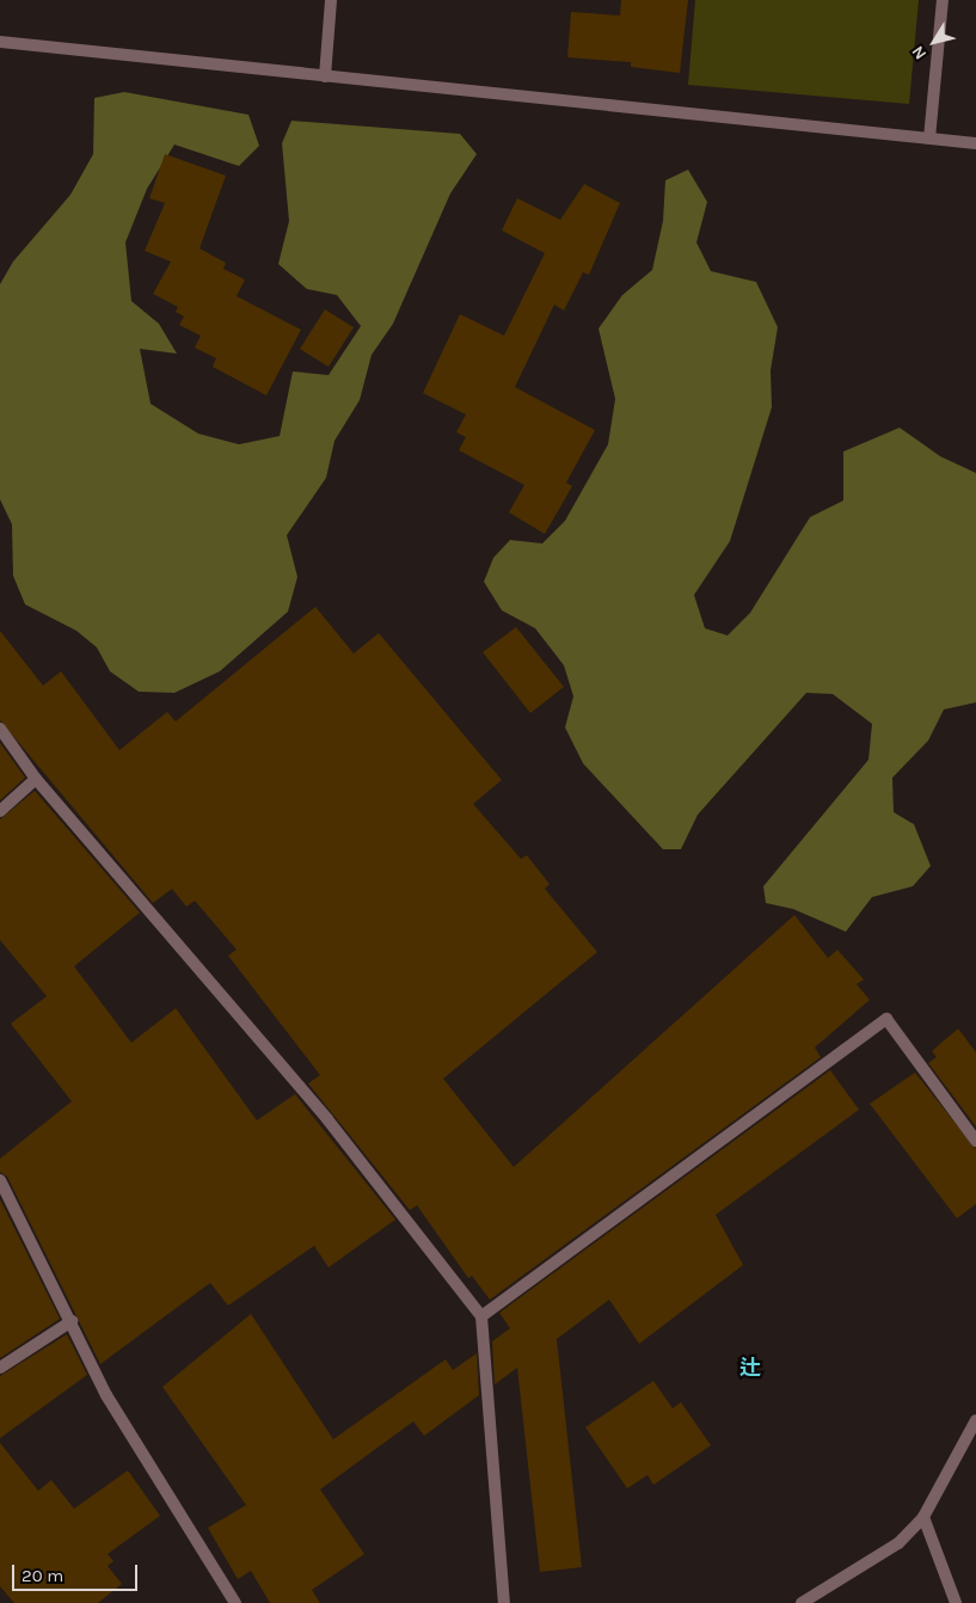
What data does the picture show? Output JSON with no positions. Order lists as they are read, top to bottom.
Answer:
{
  "districts": ["辻"],
  "scale_bar": "20 m",
  "north": "bottom left"
}
